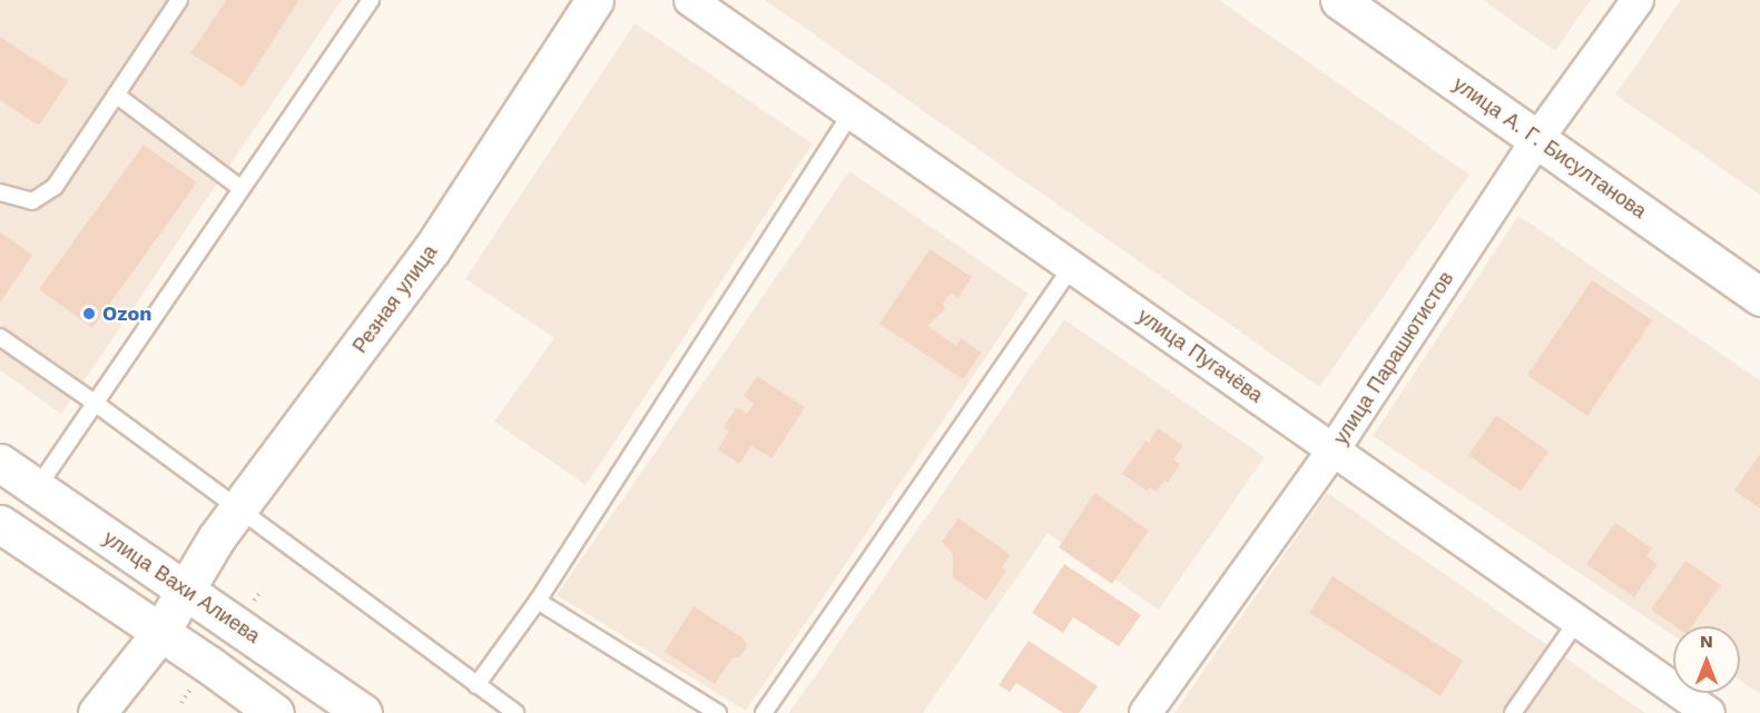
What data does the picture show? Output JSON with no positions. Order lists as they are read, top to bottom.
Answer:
{
  "streets": {
    "street": [
      "улица А. Г. Бисултанова",
      "Резная улица",
      "улица Пугачёва",
      "улица Парашютистов",
      "улица Вахи Алиева"
    ]
  },
  "crossings": [
    ["улица А. Г. Бисултанова", "улица Парашютистов"],
    ["Резная улица", "улица Вахи Алиева"],
    ["улица Пугачёва", "улица Парашютистов"]
  ],
  "places": ["Ozon"],
  "north": "top"
}
